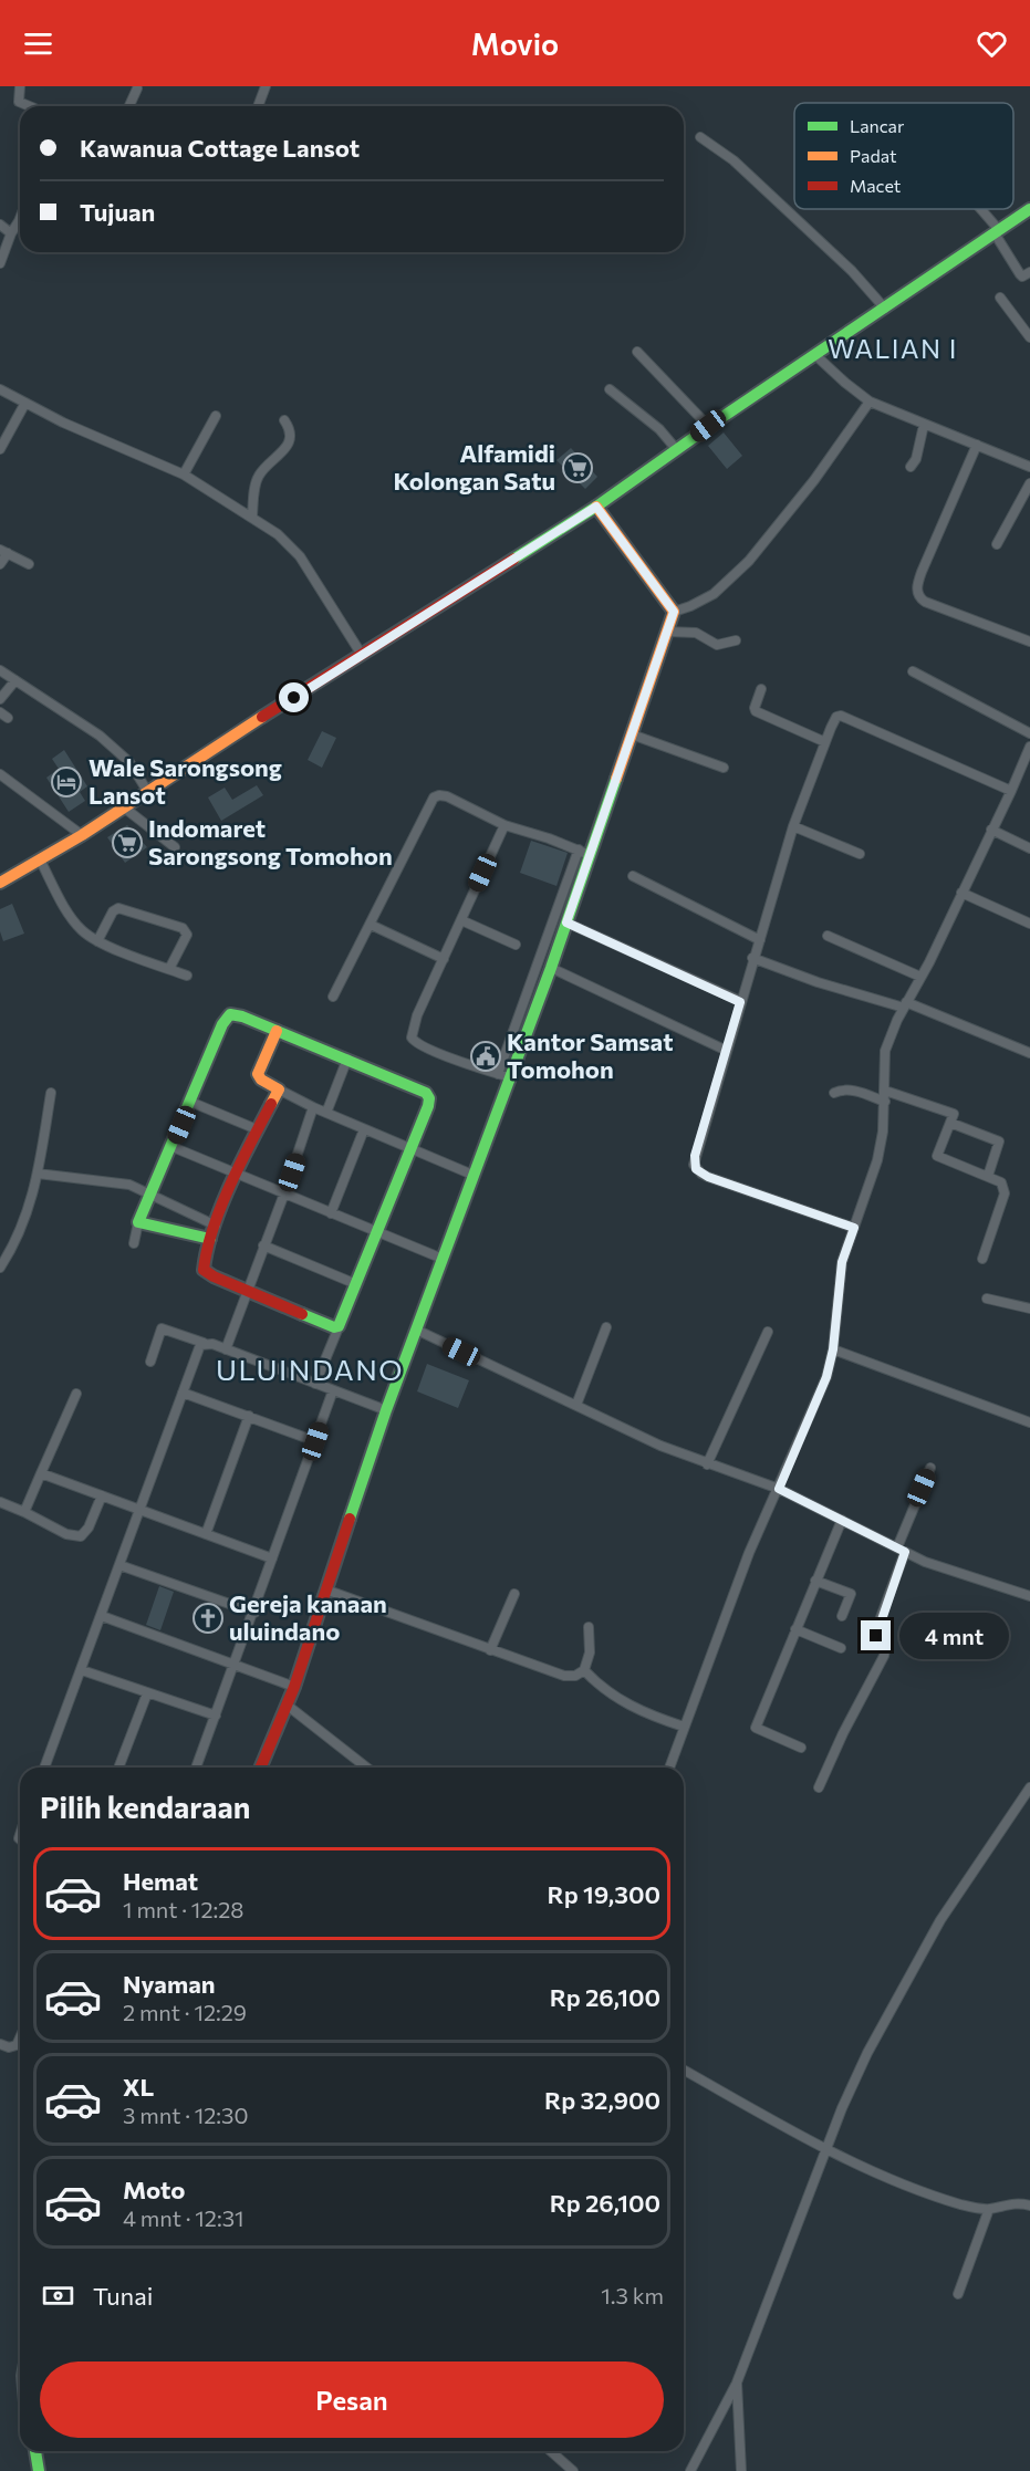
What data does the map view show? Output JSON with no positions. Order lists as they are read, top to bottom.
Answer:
{
  "districts": ["WALIAN I", "ULUINDANO"],
  "places": {
    "supermarket": ["Alfamidi Kolongan Satu", "Indomaret Sarongsong Tomohon"],
    "hotel": ["Wale Sarongsong Lansot"],
    "public building": ["Kantor Samsat Tomohon"],
    "church": ["Gereja kanaan uluindano"]
  },
  "legend": ["Lancar", "Padat", "Macet"],
  "page": {
    "header": "Movio",
    "banner": ["Kawanua Cottage Lansot", "Tujuan"],
    "bubble": "4 mnt",
    "heading": "Pilih kendaraan",
    "list": [
      {
        "name": "Hemat",
        "note": "1 mnt · 12:28",
        "value": "Rp 19,300"
      },
      {
        "name": "Nyaman",
        "note": "2 mnt · 12:29",
        "value": "Rp 26,100"
      },
      {
        "name": "XL",
        "note": "3 mnt · 12:30",
        "value": "Rp 32,900"
      },
      {
        "name": "Moto",
        "note": "4 mnt · 12:31",
        "value": "Rp 26,100"
      }
    ],
    "pay": ["Tunai", "1.3 km"],
    "buttons": "Pesan"
  }
}
